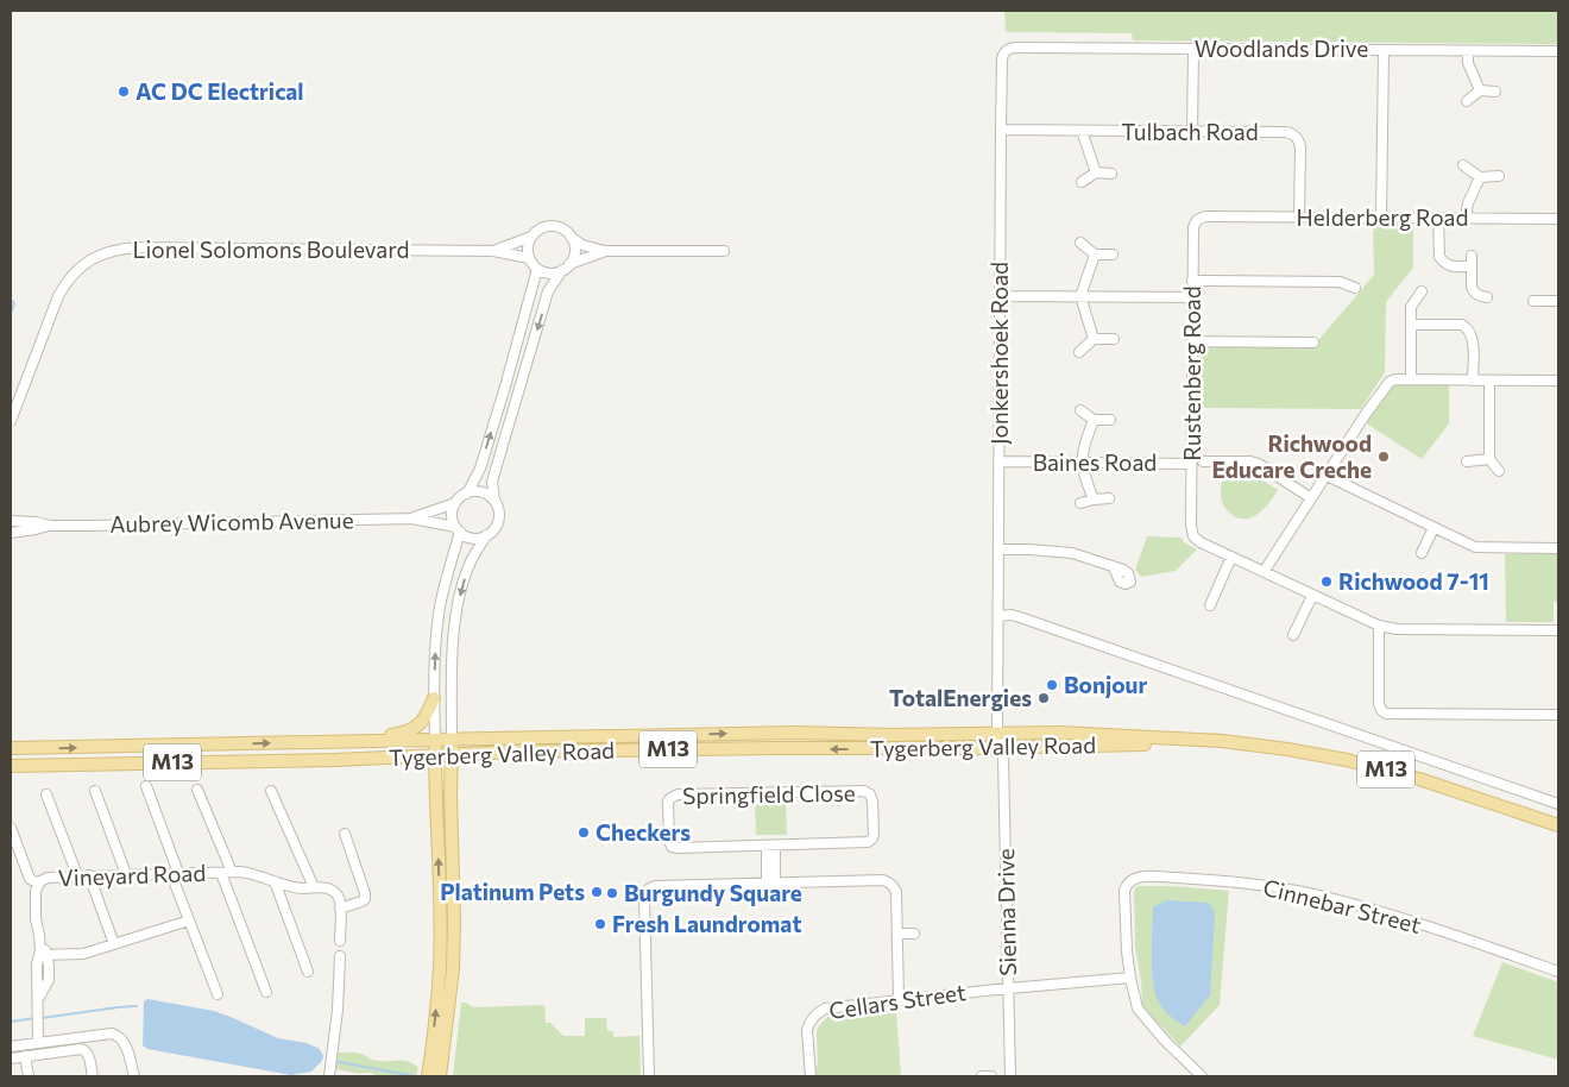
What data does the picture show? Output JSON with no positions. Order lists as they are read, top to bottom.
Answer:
{
  "streets": {
    "main road": ["Tygerberg Valley Road", "M13"],
    "street": [
      "Woodlands Drive",
      "Tulbach Road",
      "Helderberg Road",
      "Lionel Solomons Boulevard",
      "Jonkershoek Road",
      "Rustenberg Road",
      "Baines Road",
      "Aubrey Wicomb Avenue",
      "Springfield Close",
      "Vineyard Road",
      "Cinnebar Street",
      "Sienna Drive",
      "Cellars Street"
    ]
  },
  "crossings": [
    ["Woodlands Drive", "Jonkershoek Road"],
    ["Tulbach Road", "Helderberg Road"],
    ["Tulbach Road", "Jonkershoek Road"],
    ["Helderberg Road", "Rustenberg Road"],
    ["Jonkershoek Road", "Baines Road"],
    ["Jonkershoek Road", "Tygerberg Valley Road"],
    ["Rustenberg Road", "Baines Road"],
    ["Tygerberg Valley Road", "Sienna Drive"],
    ["Cinnebar Street", "Cellars Street"],
    ["Sienna Drive", "Cellars Street"]
  ],
  "places": [
    "AC DC Electrical",
    "Richwood Educare Creche",
    "Richwood 7-11",
    "Bonjour",
    "TotalEnergies",
    "Checkers",
    "Platinum Pets",
    "Burgundy Square",
    "Fresh Laundromat"
  ]
}
